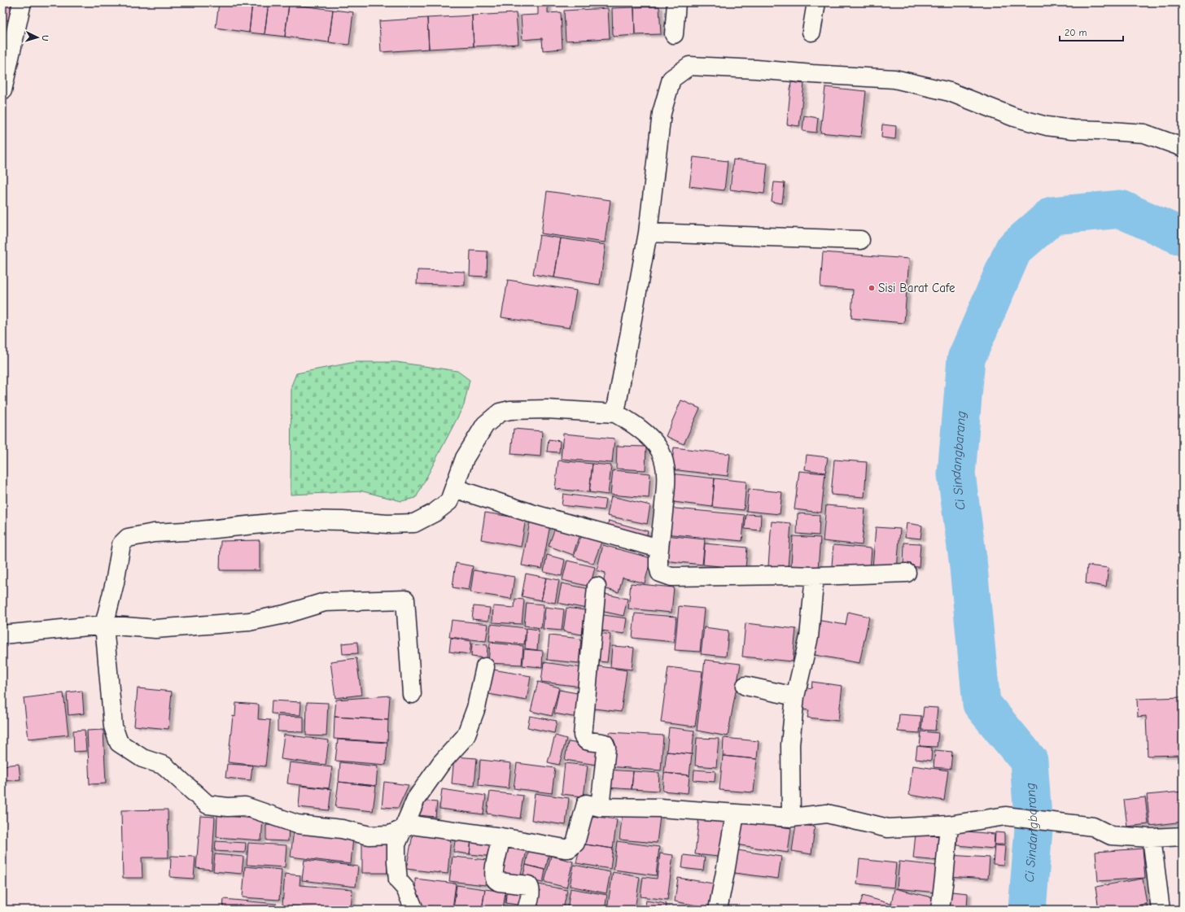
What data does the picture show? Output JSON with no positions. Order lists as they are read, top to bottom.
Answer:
{
  "water": ["Ci Sindangbarang"],
  "places": ["Sisi Barat Cafe"],
  "scale_bar": "20 m",
  "north": "right"
}
